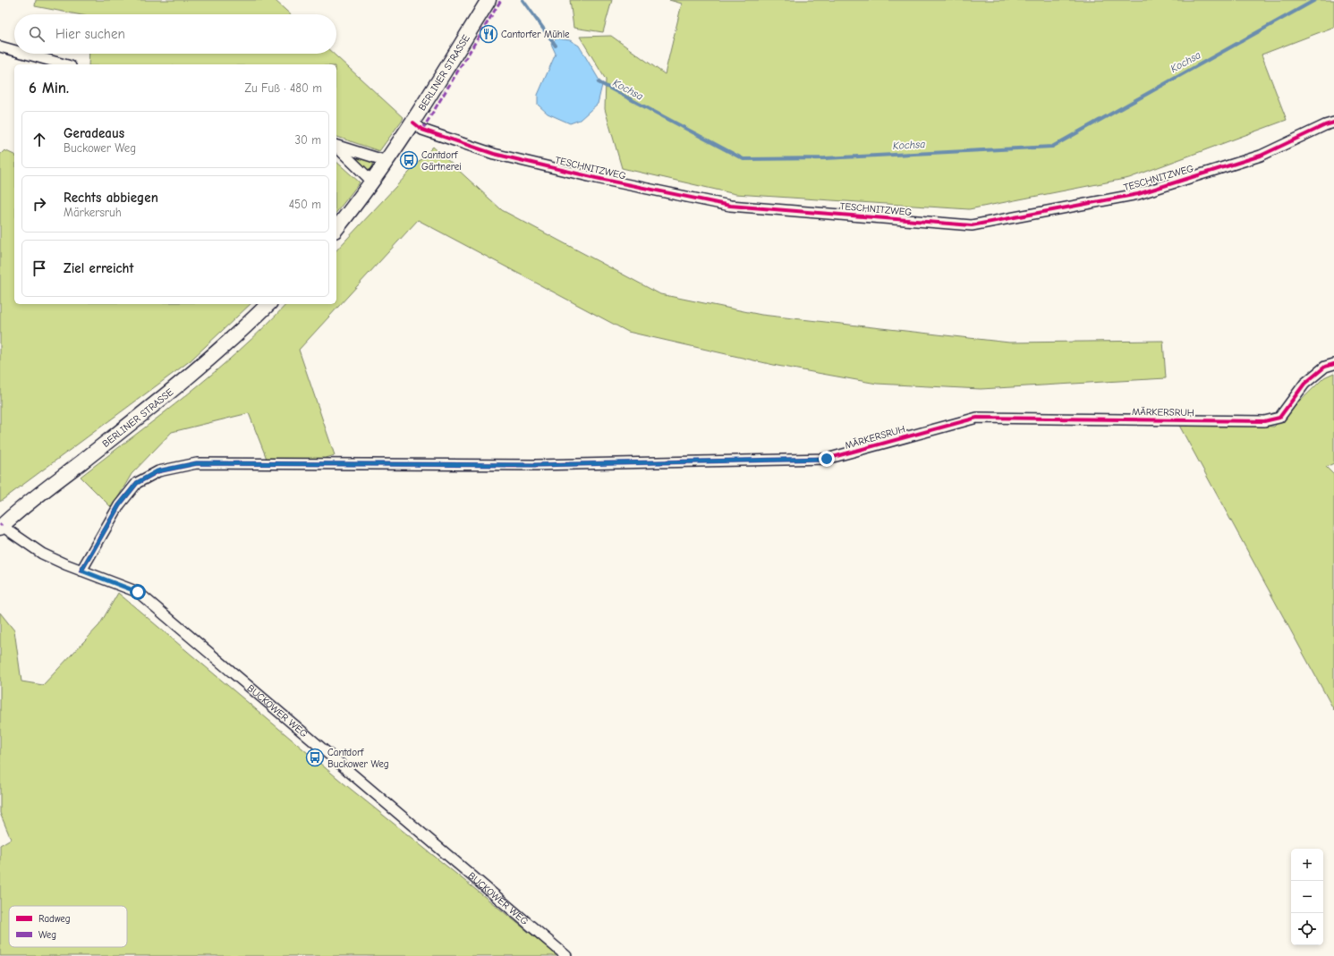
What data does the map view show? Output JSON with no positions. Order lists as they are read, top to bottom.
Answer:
{
  "streets": {
    "main road": ["BERLINER STRASSE"],
    "street": ["TESCHNITZWEG", "MÄRKERSRUH", "BUCKOWER WEG"]
  },
  "crossings": [
    ["BERLINER STRASSE", "TESCHNITZWEG"],
    ["BERLINER STRASSE", "BUCKOWER WEG"],
    ["MÄRKERSRUH", "BUCKOWER WEG"]
  ],
  "water": ["Kochsa"],
  "places": {
    "restaurant": ["Cantorfer Mühle"],
    "bus stop": ["Cantdorf Gärtnerei", "Cantdorf Buckower Weg"]
  },
  "legend": ["Radweg", "Weg"],
  "page": {
    "search": "Hier suchen",
    "heading": ["6 Min.", "Zu Fuß · 480 m"],
    "list": [
      ["Geradeaus", "Buckower Weg", "30 m"],
      ["Rechts abbiegen", "Märkersruh", "450 m"],
      "Ziel erreicht"
    ],
    "map_buttons": ["+", "−"]
  }
}
